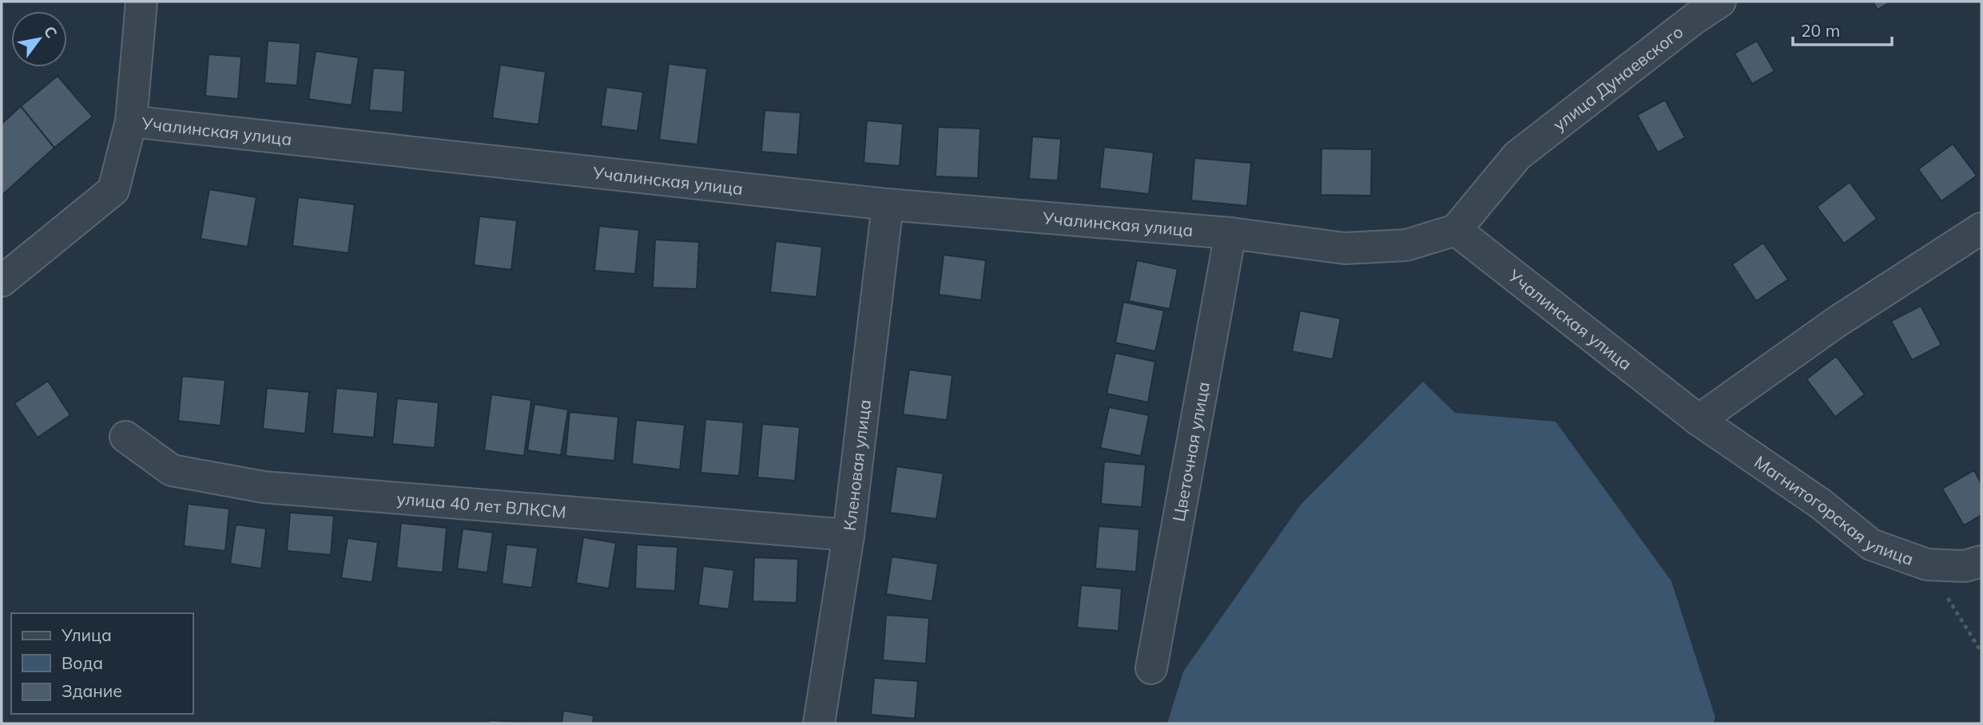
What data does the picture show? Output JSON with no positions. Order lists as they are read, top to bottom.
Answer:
{
  "streets": {
    "street": [
      "улица Дунаевского",
      "Учалинская улица",
      "Цветочная улица",
      "Кленовая улица",
      "улица 40 лет ВЛКСМ",
      "Магнитогорская улица"
    ]
  },
  "crossings": [
    ["улица Дунаевского", "Учалинская улица"],
    ["Учалинская улица", "Цветочная улица"],
    ["Учалинская улица", "Кленовая улица"],
    ["Учалинская улица", "Магнитогорская улица"],
    ["Кленовая улица", "улица 40 лет ВЛКСМ"]
  ],
  "legend": ["Улица", "Вода", "Здание"],
  "scale_bar": "20 m",
  "north": "top right"
}
